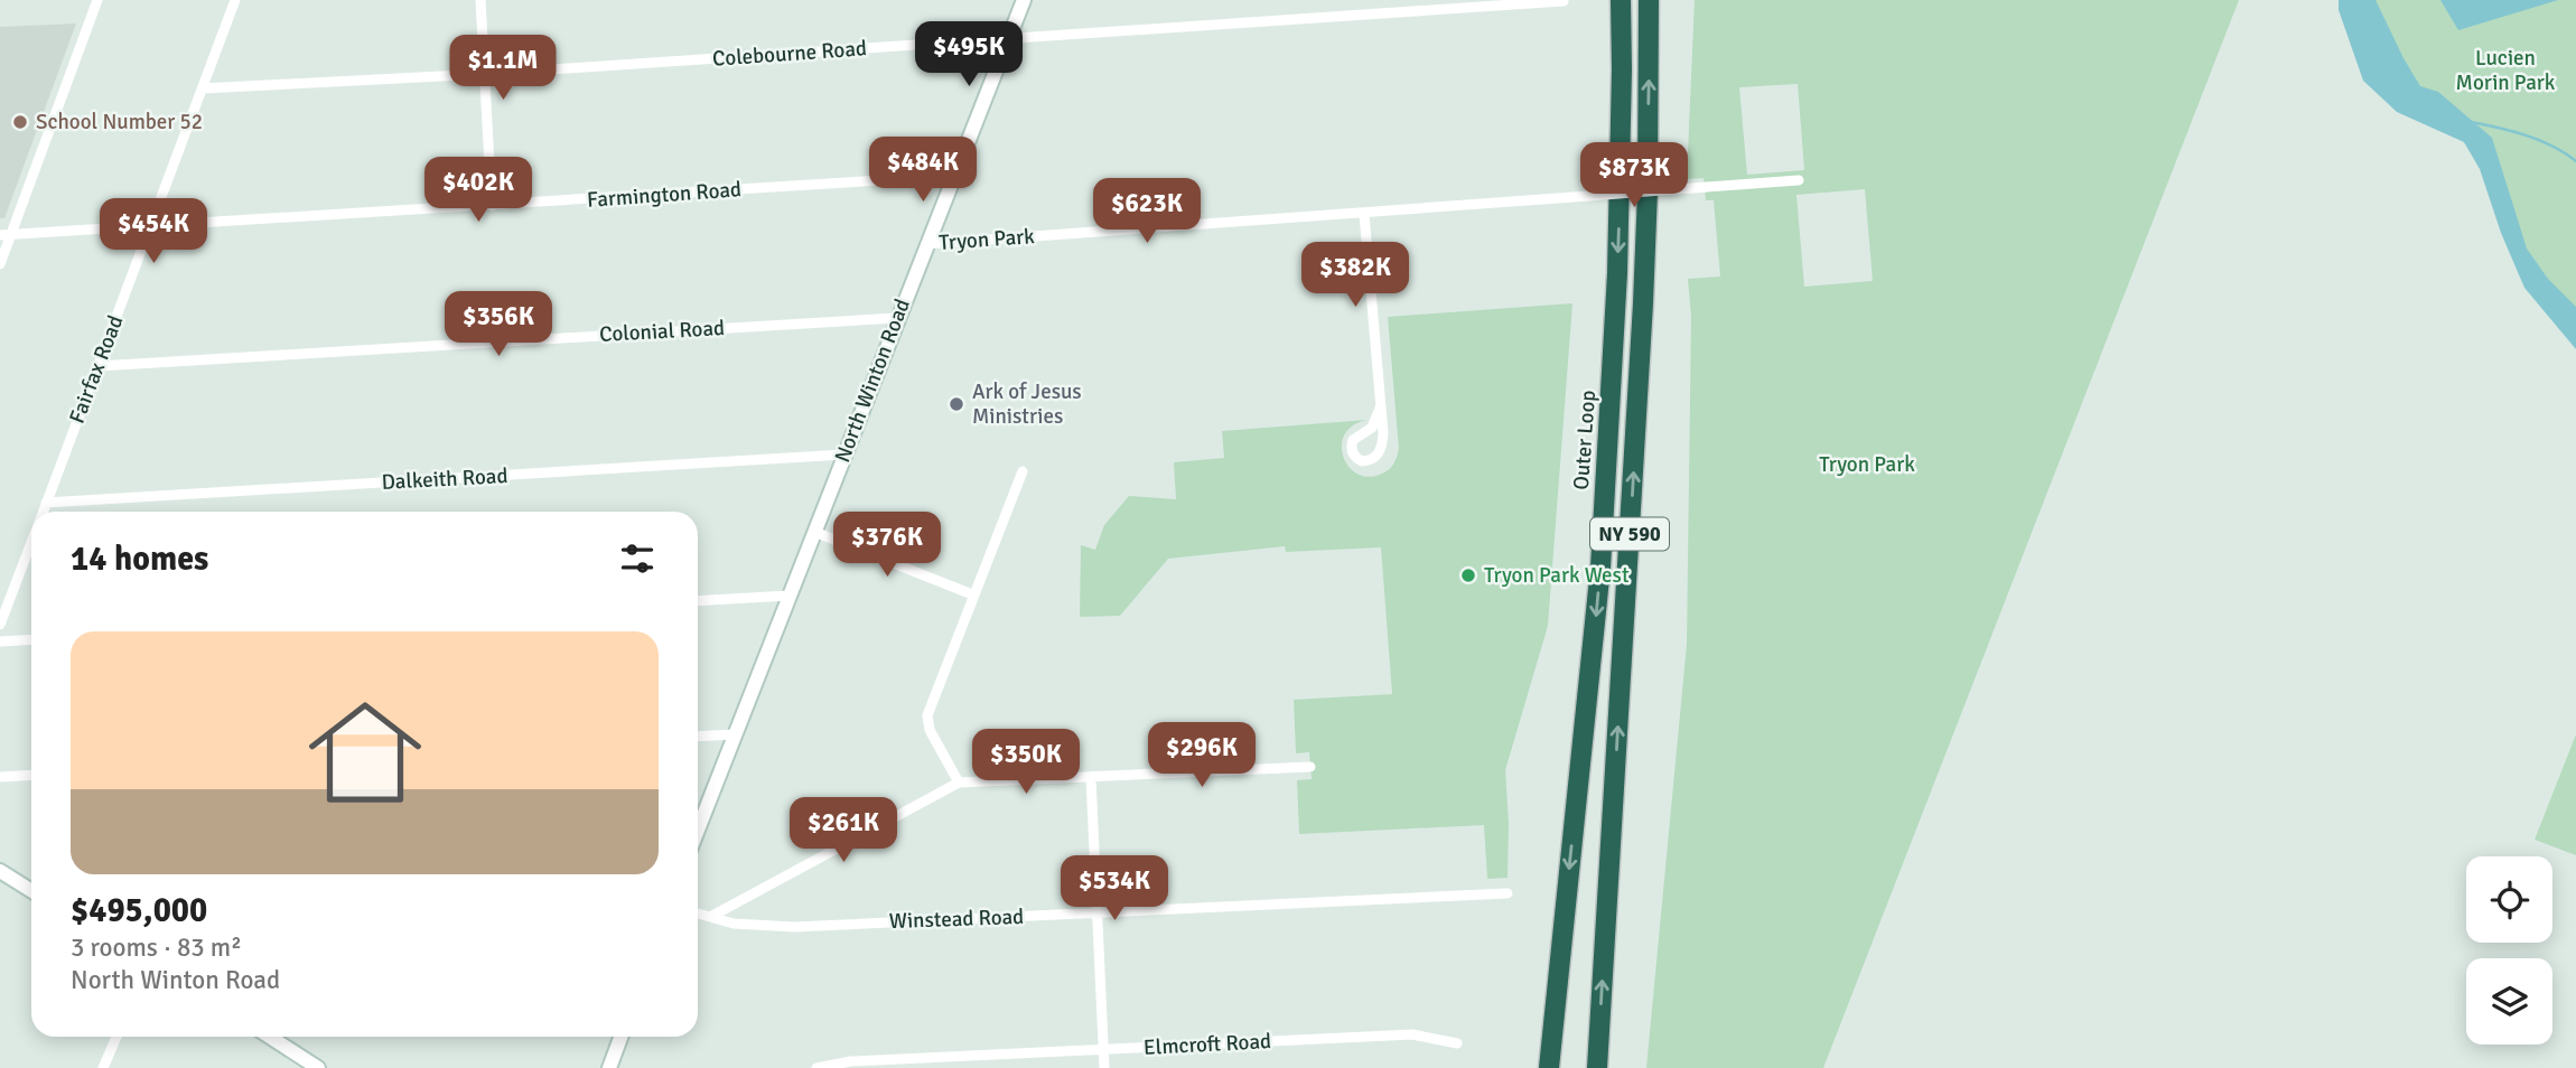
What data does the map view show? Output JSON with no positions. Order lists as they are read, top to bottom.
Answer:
{
  "streets": {
    "highway": ["Outer Loop", "NY 590"],
    "main road": ["North Winton Road"],
    "street": [
      "Colebourne Road",
      "Farmington Road",
      "Tryon Park",
      "Colonial Road",
      "Fairfax Road",
      "Dalkeith Road",
      "Winstead Road",
      "Elmcroft Road"
    ]
  },
  "crossings": [
    ["Colebourne Road", "Fairfax Road"],
    ["Colebourne Road", "North Winton Road"],
    ["Farmington Road", "Fairfax Road"],
    ["Farmington Road", "North Winton Road"],
    ["Tryon Park", "North Winton Road"],
    ["Colonial Road", "Fairfax Road"],
    ["Colonial Road", "North Winton Road"],
    ["Fairfax Road", "Dalkeith Road"],
    ["North Winton Road", "Dalkeith Road"]
  ],
  "parks": ["Lucien Morin Park", "Tryon Park"],
  "places": ["School Number 52", "Ark of Jesus Ministries", "Tryon Park West"],
  "page": {
    "price": [
      "$495K",
      "$1.1M",
      "$484K",
      "$873K",
      "$402K",
      "$623K",
      "$454K",
      "$382K",
      "$356K",
      "$376K",
      "$296K",
      "$350K",
      "$261K",
      "$534K"
    ],
    "heading": "14 homes",
    "list": [
      {
        "name": "$495,000",
        "note": "3 rooms · 83 m² · North Winton Road"
      }
    ]
  }
}
